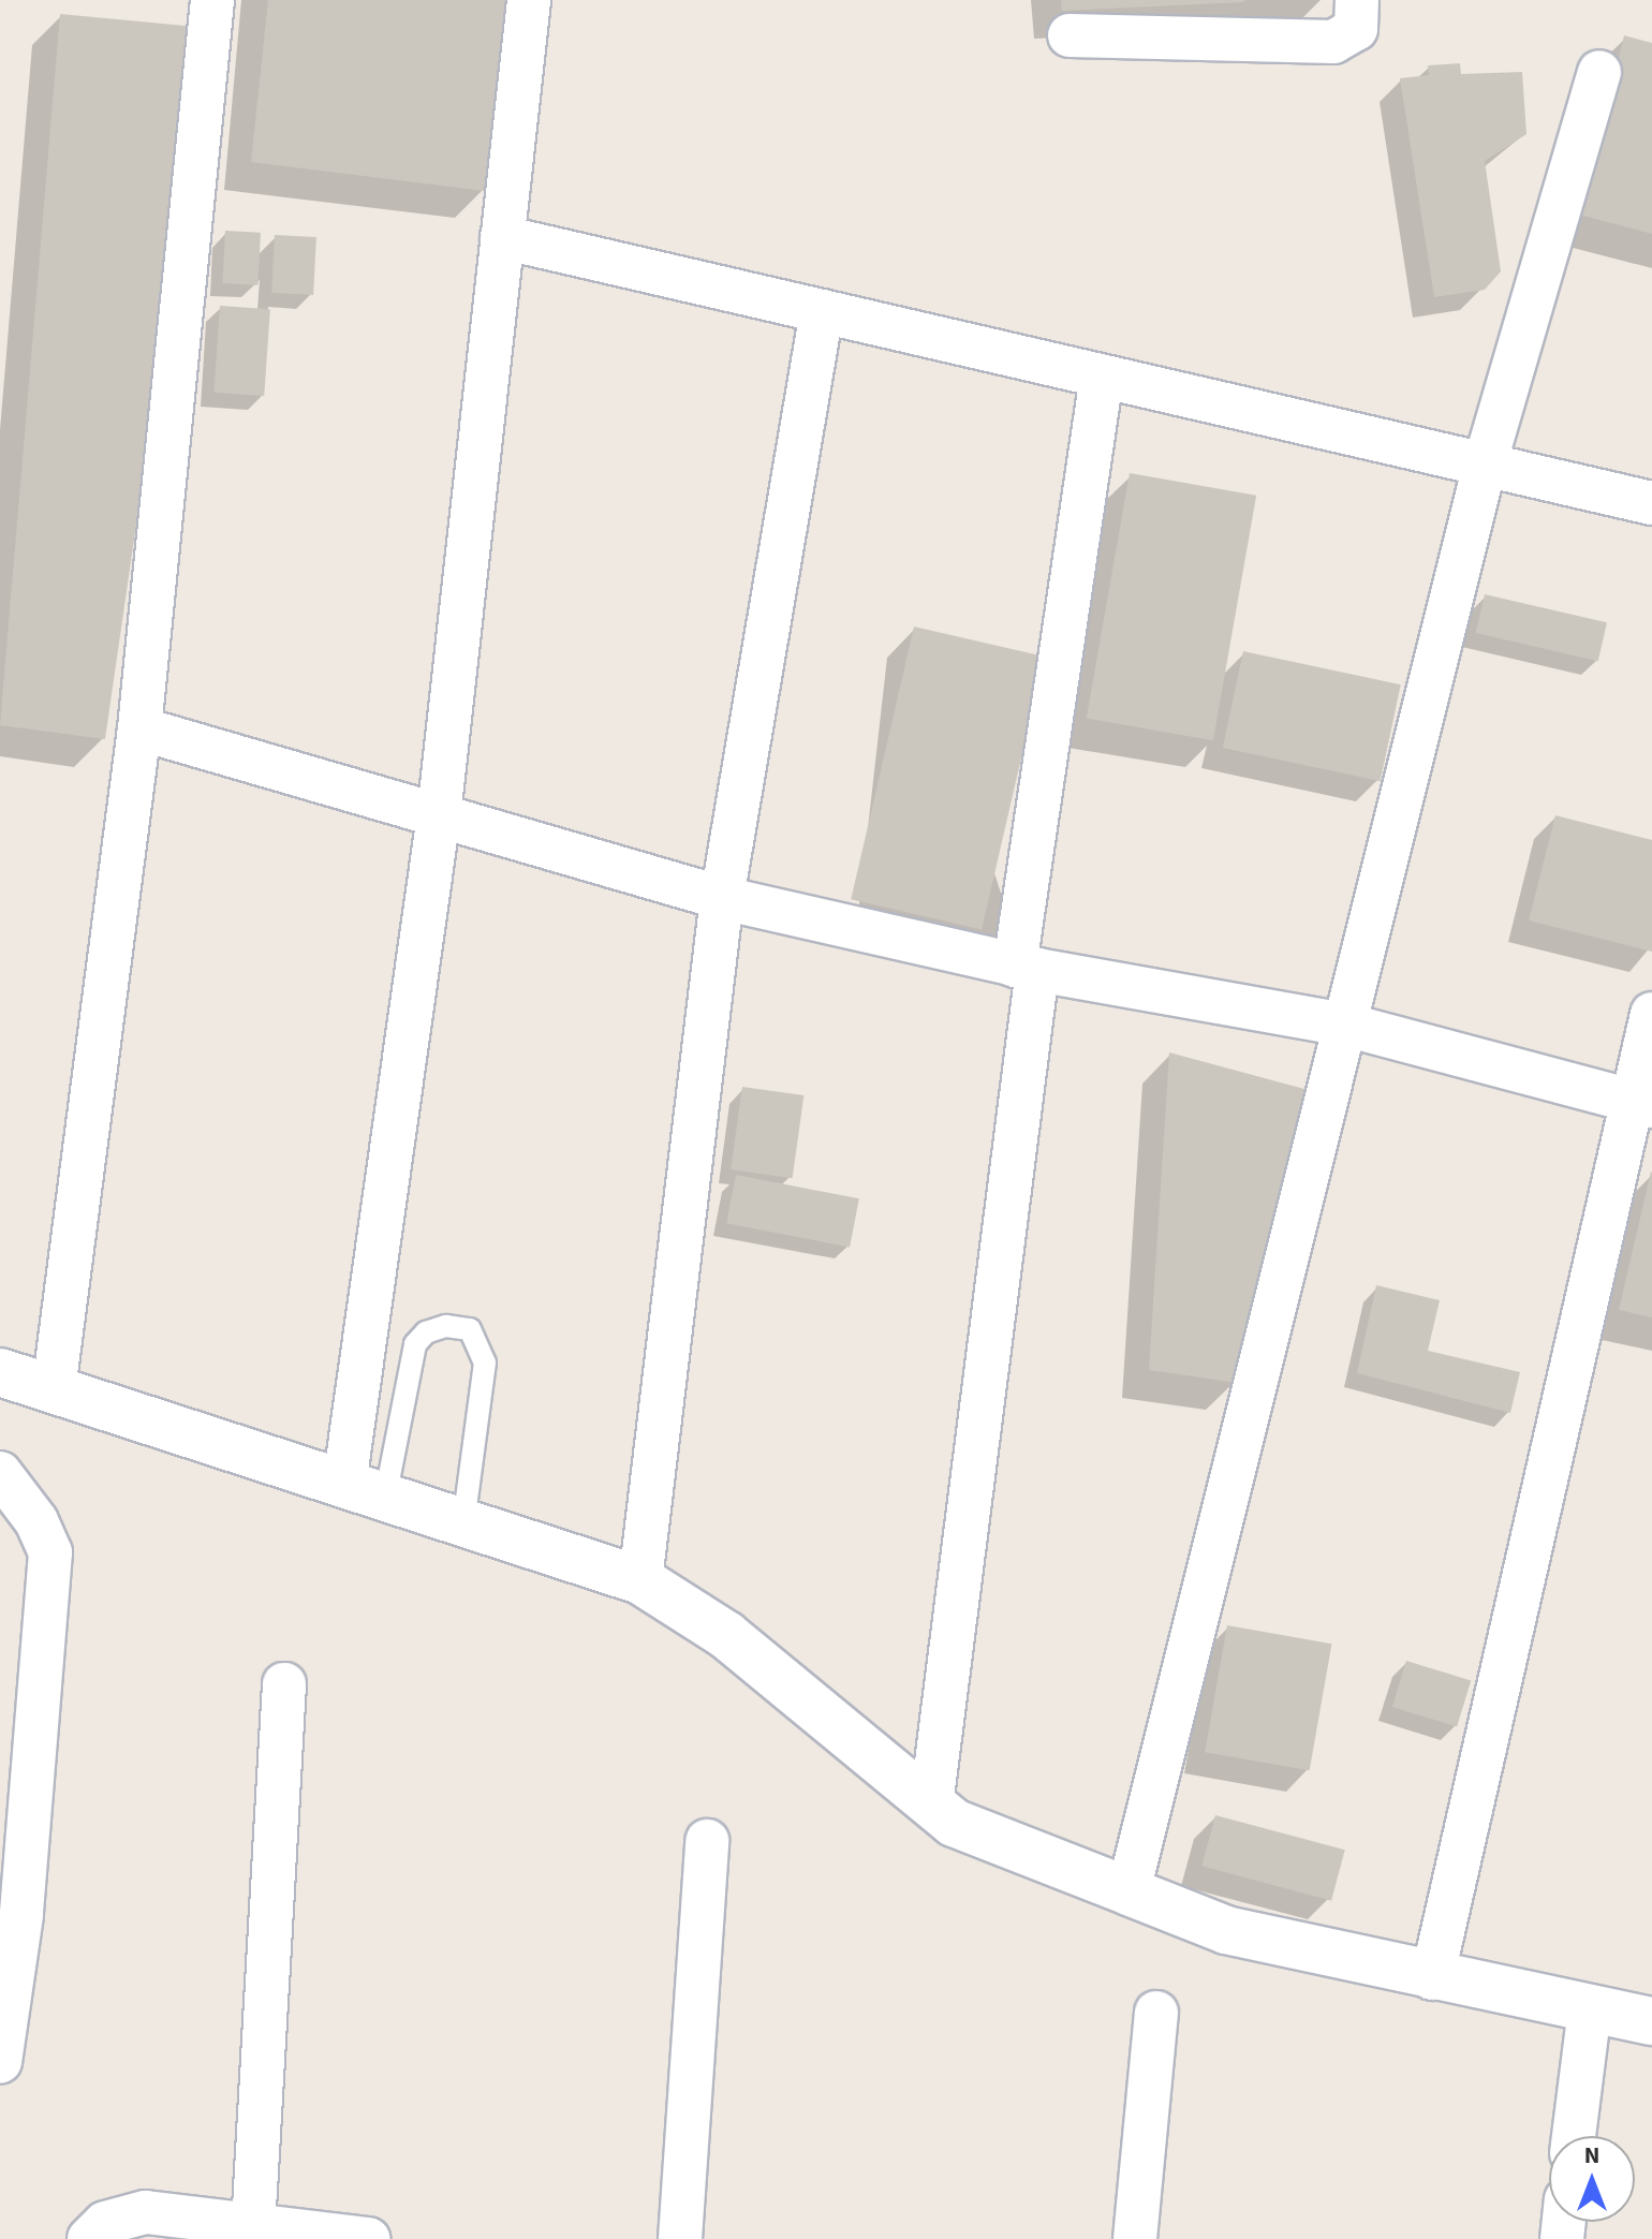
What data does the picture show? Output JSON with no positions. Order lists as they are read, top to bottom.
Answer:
{
  "north": "top"
}
